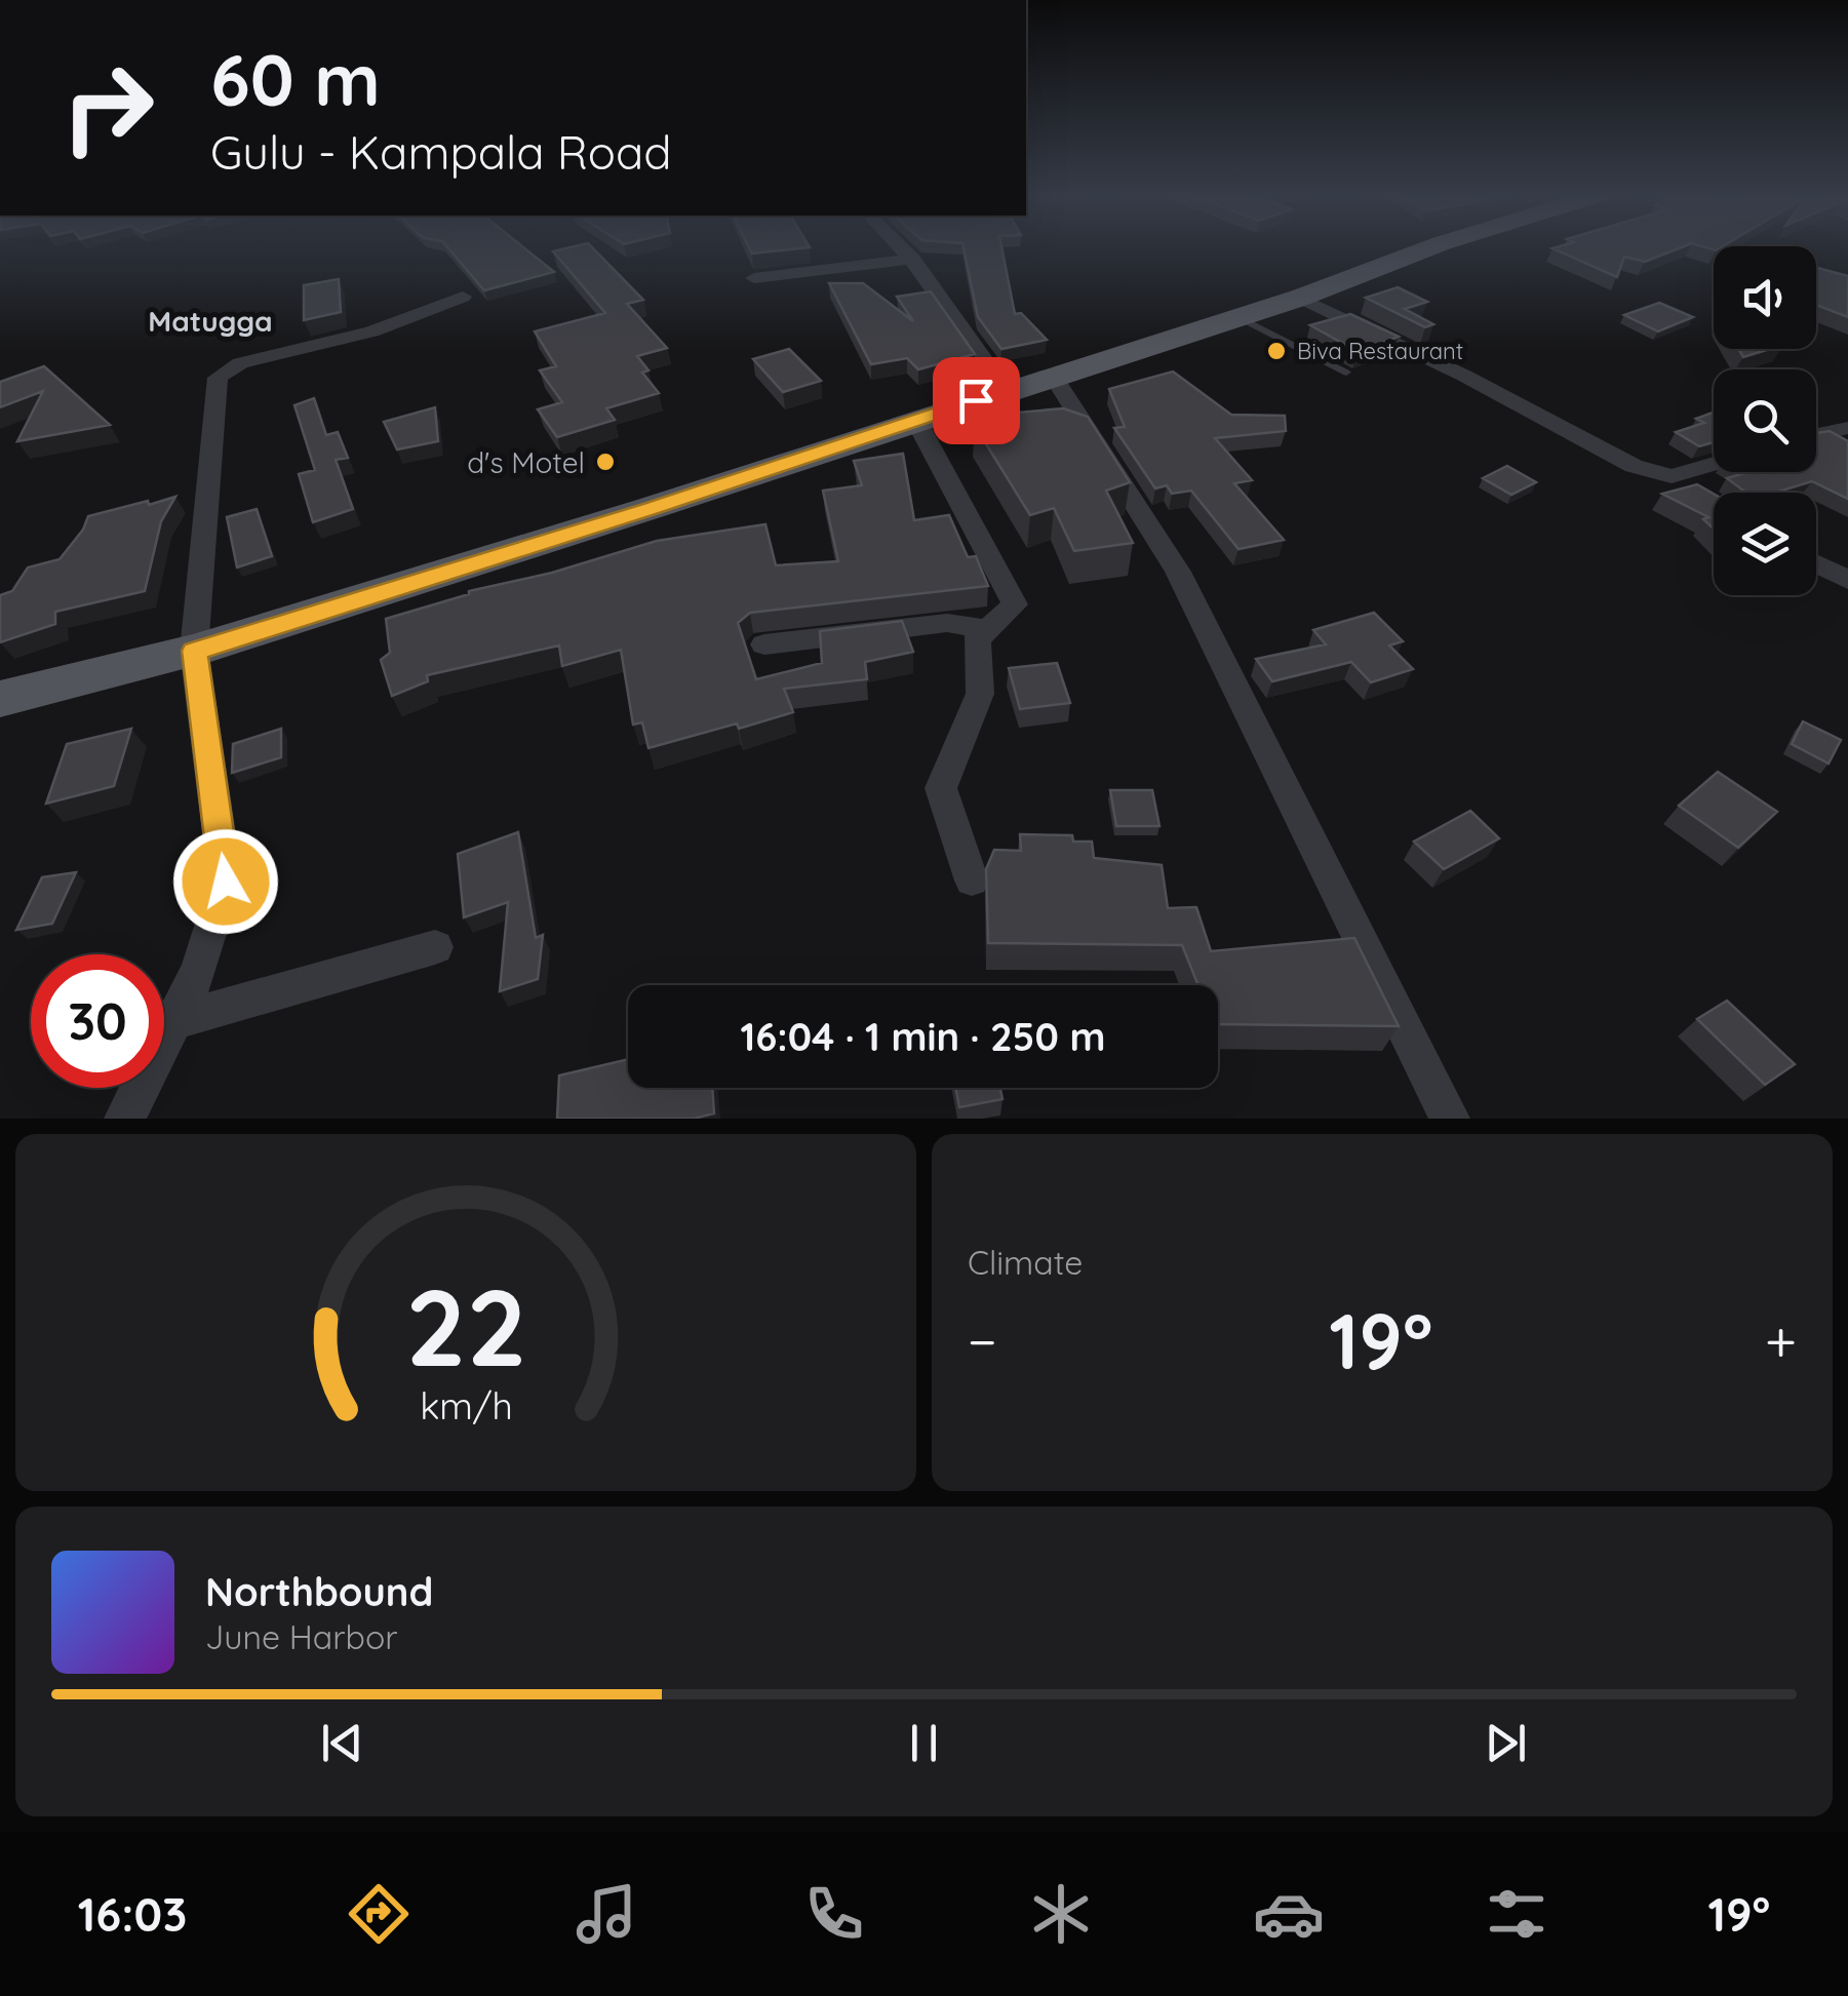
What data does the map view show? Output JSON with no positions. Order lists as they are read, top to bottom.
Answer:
{
  "districts": ["Matugga"],
  "places": ["Biva Restaurant", "d's Motel"],
  "page": {
    "turn": ["60 m", "Gulu - Kampala Road"],
    "limit": "30",
    "trip": "16:04 · 1 min · 250 m",
    "tile": "Climate",
    "heat": ["−", "19°", "+"],
    "song": ["Northbound", "June Harbor"],
    "tabs": ["16:03", "19°"],
    "gauge": ["22", "km/h"]
  }
}
